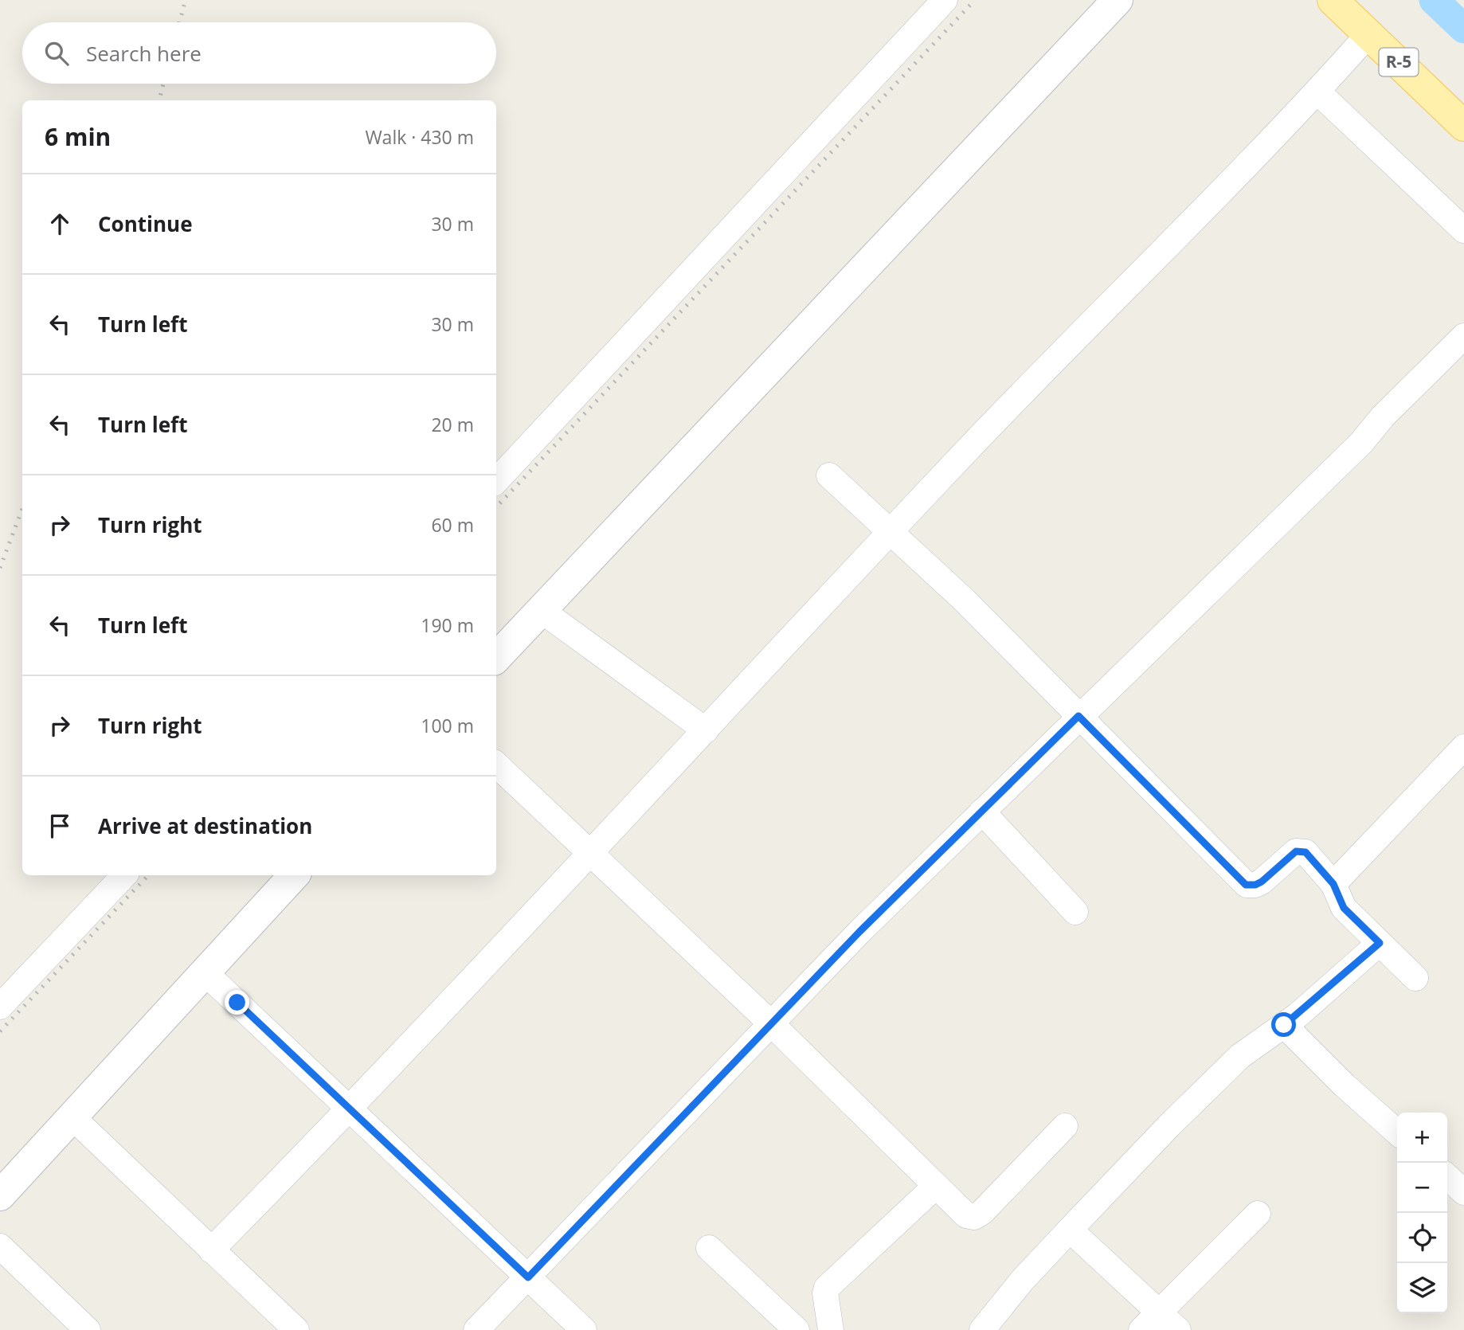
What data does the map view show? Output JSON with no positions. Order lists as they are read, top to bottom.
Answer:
{
  "streets": {
    "main road": ["R-5"]
  },
  "page": {
    "search": "Search here",
    "heading": ["6 min", "Walk · 430 m"],
    "list": [
      ["Continue", "30 m"],
      ["Turn left", "30 m"],
      ["Turn left", "20 m"],
      ["Turn right", "60 m"],
      ["Turn left", "190 m"],
      ["Turn right", "100 m"],
      "Arrive at destination"
    ],
    "map_buttons": ["+", "−"]
  }
}
